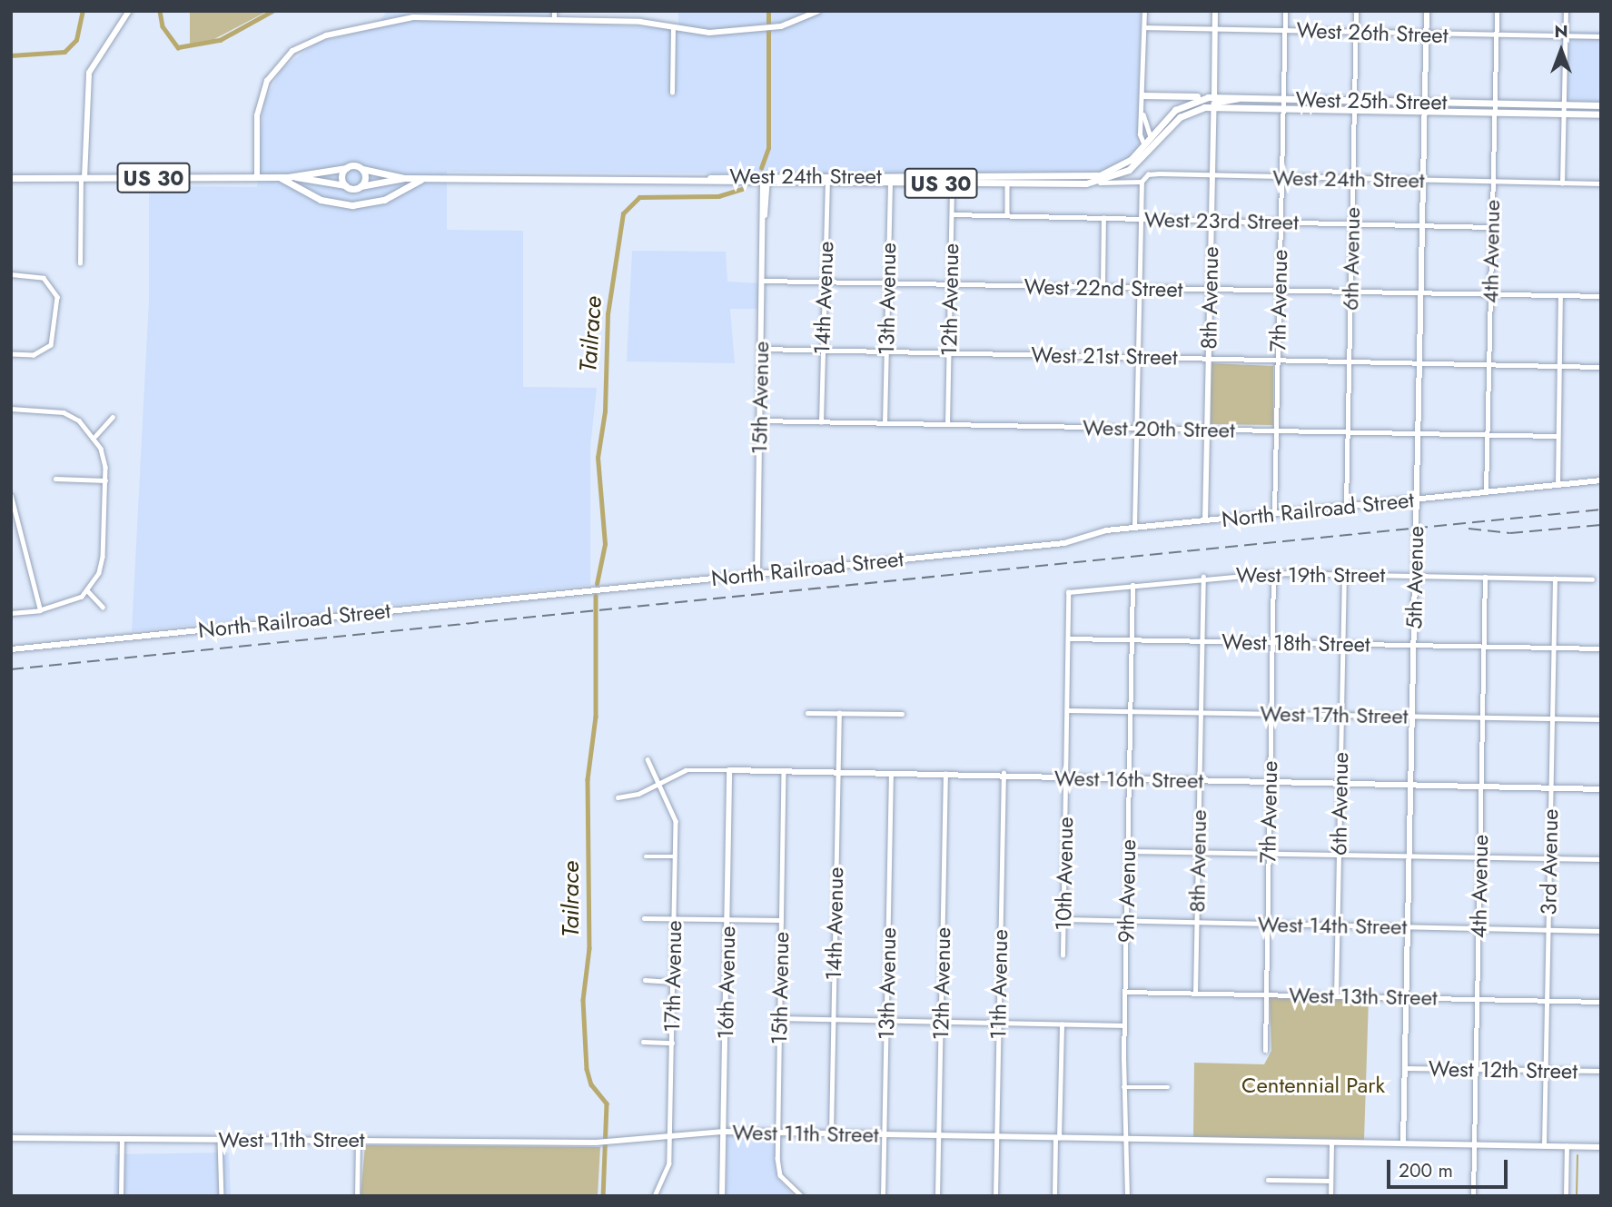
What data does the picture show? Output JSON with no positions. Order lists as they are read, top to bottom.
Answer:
{
  "streets": {
    "main road": ["West 25th Street", "West 24th Street", "US 30"],
    "street": [
      "West 26th Street",
      "West 23rd Street",
      "4th Avenue",
      "6th Avenue",
      "West 22nd Street",
      "14th Avenue",
      "8th Avenue",
      "13th Avenue",
      "12th Avenue",
      "7th Avenue",
      "West 21st Street",
      "15th Avenue",
      "West 20th Street",
      "North Railroad Street",
      "West 19th Street",
      "5th Avenue",
      "West 18th Street",
      "West 17th Street",
      "West 16th Street",
      "3rd Avenue",
      "10th Avenue",
      "9th Avenue",
      "West 14th Street",
      "17th Avenue",
      "16th Avenue",
      "11th Avenue",
      "West 13th Street",
      "West 12th Street",
      "West 11th Street"
    ]
  },
  "crossings": [
    ["West 26th Street", "4th Avenue"],
    ["West 26th Street", "6th Avenue"],
    ["West 26th Street", "7th Avenue"],
    ["West 26th Street", "5th Avenue"],
    ["West 25th Street", "West 24th Street"],
    ["West 25th Street", "4th Avenue"],
    ["West 25th Street", "6th Avenue"],
    ["West 25th Street", "8th Avenue"],
    ["West 25th Street", "7th Avenue"],
    ["West 25th Street", "5th Avenue"],
    ["West 24th Street", "US 30"],
    ["West 24th Street", "4th Avenue"],
    ["West 24th Street", "6th Avenue"],
    ["West 24th Street", "14th Avenue"],
    ["West 24th Street", "8th Avenue"],
    ["West 24th Street", "13th Avenue"],
    ["West 24th Street", "12th Avenue"],
    ["West 24th Street", "7th Avenue"],
    ["West 24th Street", "15th Avenue"],
    ["West 24th Street", "5th Avenue"],
    ["West 23rd Street", "4th Avenue"],
    ["West 23rd Street", "6th Avenue"],
    ["West 23rd Street", "8th Avenue"],
    ["West 23rd Street", "12th Avenue"],
    ["West 23rd Street", "7th Avenue"],
    ["West 23rd Street", "5th Avenue"],
    ["4th Avenue", "West 22nd Street"],
    ["4th Avenue", "West 21st Street"],
    ["4th Avenue", "West 20th Street"],
    ["4th Avenue", "North Railroad Street"],
    ["4th Avenue", "West 19th Street"],
    ["4th Avenue", "West 18th Street"],
    ["4th Avenue", "West 17th Street"],
    ["4th Avenue", "West 16th Street"],
    ["4th Avenue", "West 14th Street"],
    ["4th Avenue", "West 13th Street"],
    ["4th Avenue", "West 12th Street"],
    ["4th Avenue", "West 11th Street"],
    ["6th Avenue", "West 22nd Street"],
    ["6th Avenue", "West 21st Street"],
    ["6th Avenue", "West 20th Street"],
    ["6th Avenue", "North Railroad Street"],
    ["6th Avenue", "West 19th Street"],
    ["6th Avenue", "West 18th Street"],
    ["6th Avenue", "West 17th Street"],
    ["6th Avenue", "West 16th Street"],
    ["6th Avenue", "West 14th Street"],
    ["6th Avenue", "West 13th Street"],
    ["West 22nd Street", "14th Avenue"],
    ["West 22nd Street", "8th Avenue"],
    ["West 22nd Street", "13th Avenue"],
    ["West 22nd Street", "12th Avenue"],
    ["West 22nd Street", "7th Avenue"],
    ["West 22nd Street", "15th Avenue"],
    ["West 22nd Street", "5th Avenue"],
    ["14th Avenue", "West 21st Street"],
    ["14th Avenue", "West 20th Street"],
    ["14th Avenue", "West 16th Street"],
    ["14th Avenue", "West 11th Street"],
    ["8th Avenue", "West 21st Street"],
    ["8th Avenue", "West 20th Street"],
    ["8th Avenue", "North Railroad Street"],
    ["8th Avenue", "West 19th Street"],
    ["8th Avenue", "West 18th Street"],
    ["8th Avenue", "West 17th Street"],
    ["8th Avenue", "West 16th Street"],
    ["8th Avenue", "West 14th Street"],
    ["8th Avenue", "West 13th Street"],
    ["13th Avenue", "West 21st Street"],
    ["13th Avenue", "West 20th Street"],
    ["13th Avenue", "West 16th Street"],
    ["13th Avenue", "West 11th Street"],
    ["12th Avenue", "West 21st Street"],
    ["12th Avenue", "West 20th Street"],
    ["12th Avenue", "West 16th Street"],
    ["12th Avenue", "West 11th Street"],
    ["7th Avenue", "West 21st Street"],
    ["7th Avenue", "West 20th Street"],
    ["7th Avenue", "North Railroad Street"],
    ["7th Avenue", "West 19th Street"],
    ["7th Avenue", "West 18th Street"],
    ["7th Avenue", "West 17th Street"],
    ["7th Avenue", "West 16th Street"],
    ["7th Avenue", "West 14th Street"],
    ["7th Avenue", "West 13th Street"],
    ["West 21st Street", "15th Avenue"],
    ["West 21st Street", "5th Avenue"],
    ["15th Avenue", "West 20th Street"],
    ["15th Avenue", "North Railroad Street"],
    ["15th Avenue", "West 16th Street"],
    ["15th Avenue", "West 11th Street"],
    ["West 20th Street", "5th Avenue"],
    ["North Railroad Street", "5th Avenue"],
    ["West 19th Street", "5th Avenue"],
    ["West 19th Street", "3rd Avenue"],
    ["West 19th Street", "10th Avenue"],
    ["West 19th Street", "9th Avenue"],
    ["5th Avenue", "West 18th Street"],
    ["5th Avenue", "West 17th Street"],
    ["5th Avenue", "West 16th Street"],
    ["5th Avenue", "West 14th Street"],
    ["5th Avenue", "West 13th Street"],
    ["5th Avenue", "West 12th Street"],
    ["5th Avenue", "West 11th Street"],
    ["West 18th Street", "3rd Avenue"],
    ["West 18th Street", "10th Avenue"],
    ["West 18th Street", "9th Avenue"],
    ["West 17th Street", "3rd Avenue"],
    ["West 17th Street", "10th Avenue"],
    ["West 17th Street", "9th Avenue"],
    ["West 16th Street", "3rd Avenue"],
    ["West 16th Street", "10th Avenue"],
    ["West 16th Street", "9th Avenue"],
    ["West 16th Street", "17th Avenue"],
    ["West 16th Street", "16th Avenue"],
    ["West 16th Street", "11th Avenue"],
    ["3rd Avenue", "West 14th Street"],
    ["3rd Avenue", "West 13th Street"],
    ["3rd Avenue", "West 12th Street"],
    ["3rd Avenue", "West 11th Street"],
    ["10th Avenue", "West 14th Street"],
    ["9th Avenue", "West 14th Street"],
    ["9th Avenue", "West 13th Street"],
    ["9th Avenue", "West 11th Street"],
    ["17th Avenue", "West 11th Street"],
    ["16th Avenue", "West 11th Street"],
    ["11th Avenue", "West 11th Street"]
  ],
  "water": ["Tailrace"],
  "parks": ["Centennial Park"],
  "scale_bar": "200 m",
  "north": "top"
}
